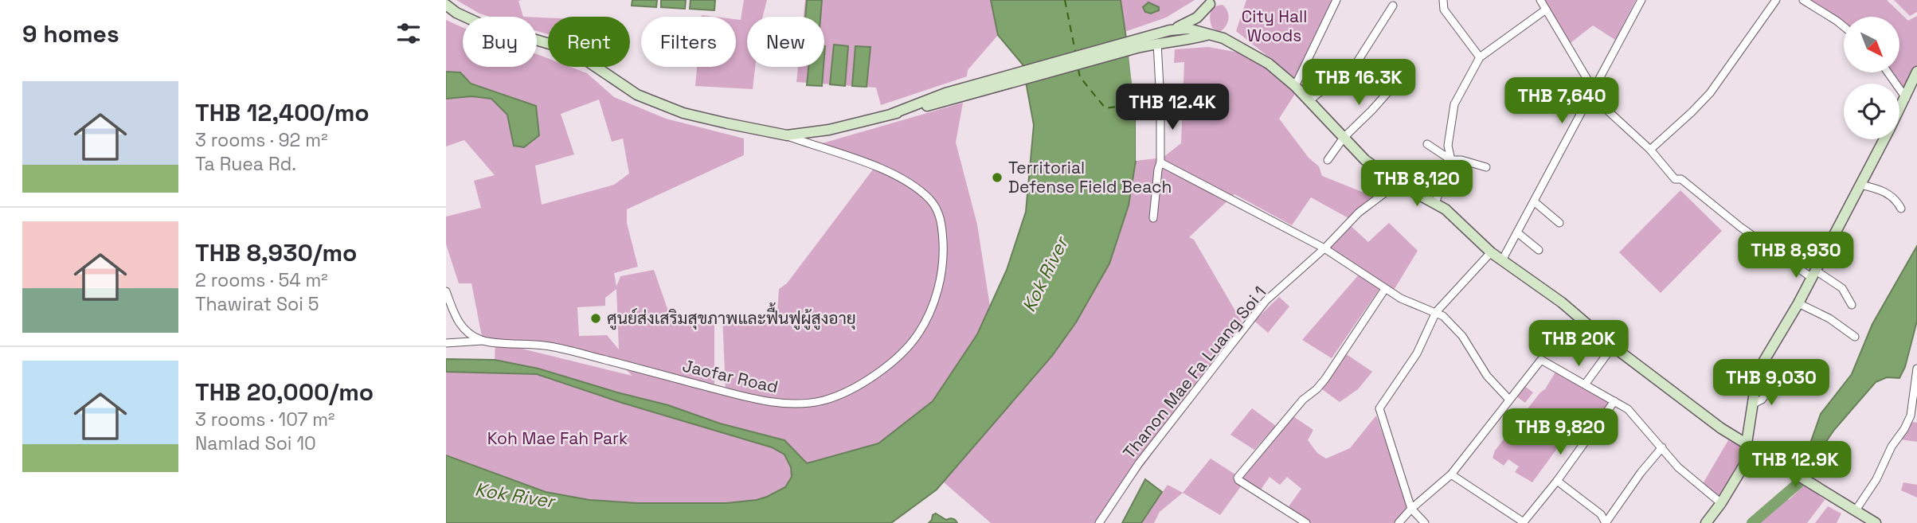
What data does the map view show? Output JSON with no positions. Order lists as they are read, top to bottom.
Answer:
{
  "streets": {
    "street": ["Thanon Mae Fa Luang Soi 1", "Jaofar Road"]
  },
  "water": ["Kok River"],
  "parks": ["City Hall Woods", "Koh Mae Fah Park"],
  "places": ["Territorial Defense Field Beach", "ศูนย์ส่งเสริมสุขภาพและฟื้นฟูผู้สูงอายุ"],
  "north": "bottom right",
  "page": {
    "heading": "9 homes",
    "chip": [
      "Buy",
      "Rent",
      "Filters",
      "New"
    ],
    "price": [
      "THB 16.3K",
      "THB 7,640",
      "THB 12.4K",
      "THB 8,120",
      "THB 8,930",
      "THB 20K",
      "THB 9,030",
      "THB 9,820",
      "THB 12.9K"
    ],
    "list": [
      {
        "name": "THB 12,400/mo",
        "note": "3 rooms · 92 m² · Ta Ruea Rd."
      },
      {
        "name": "THB 8,930/mo",
        "note": "2 rooms · 54 m² · Thawirat Soi 5"
      },
      {
        "name": "THB 20,000/mo",
        "note": "3 rooms · 107 m² · Namlad Soi 10"
      }
    ]
  }
}
